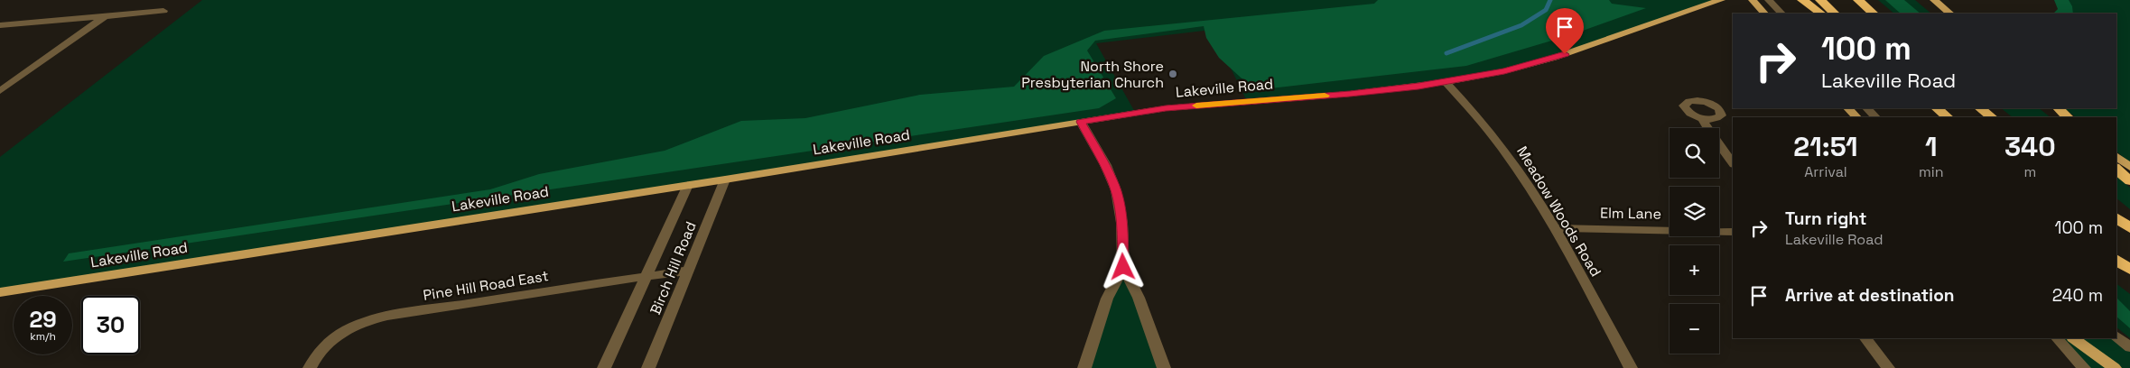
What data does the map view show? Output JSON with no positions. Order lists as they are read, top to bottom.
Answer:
{
  "streets": {
    "main road": ["Lakeville Road"],
    "street": [
      "Meadow Woods Road",
      "Elm Lane",
      "Birch Hill Road",
      "Pine Hill Road East"
    ]
  },
  "crossings": [
    ["Lakeville Road", "Meadow Woods Road"],
    ["Lakeville Road", "Birch Hill Road"],
    ["Meadow Woods Road", "Elm Lane"],
    ["Birch Hill Road", "Pine Hill Road East"]
  ],
  "places": ["North Shore Presbyterian Church"],
  "page": {
    "turn": ["100 m", "Lakeville Road"],
    "eta": [
      "21:51",
      "Arrival",
      "1",
      "min",
      "340",
      "m"
    ],
    "map_buttons": ["+", "−"],
    "list": [
      {
        "name": "Turn right",
        "note": "Lakeville Road",
        "value": "100 m"
      },
      {
        "name": "Arrive at destination",
        "value": "240 m"
      }
    ],
    "speed": "29 km/h",
    "limit": "30"
  }
}
